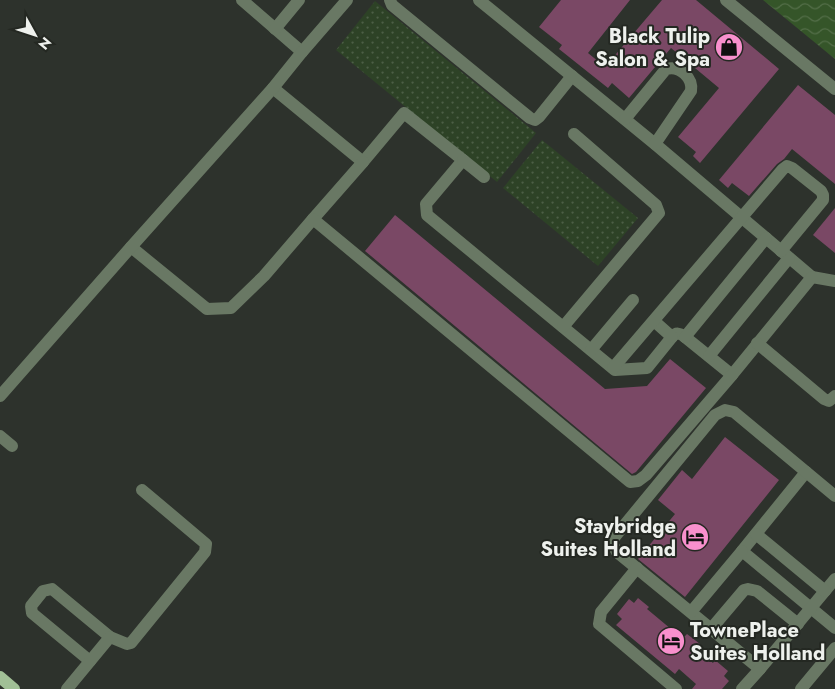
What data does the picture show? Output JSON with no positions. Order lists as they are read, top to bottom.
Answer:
{
  "places": {
    "shop": ["Black Tulip Salon & Spa"],
    "hotel": ["Staybridge Suites Holland", "TownePlace Suites Holland"]
  },
  "north": "bottom right"
}
